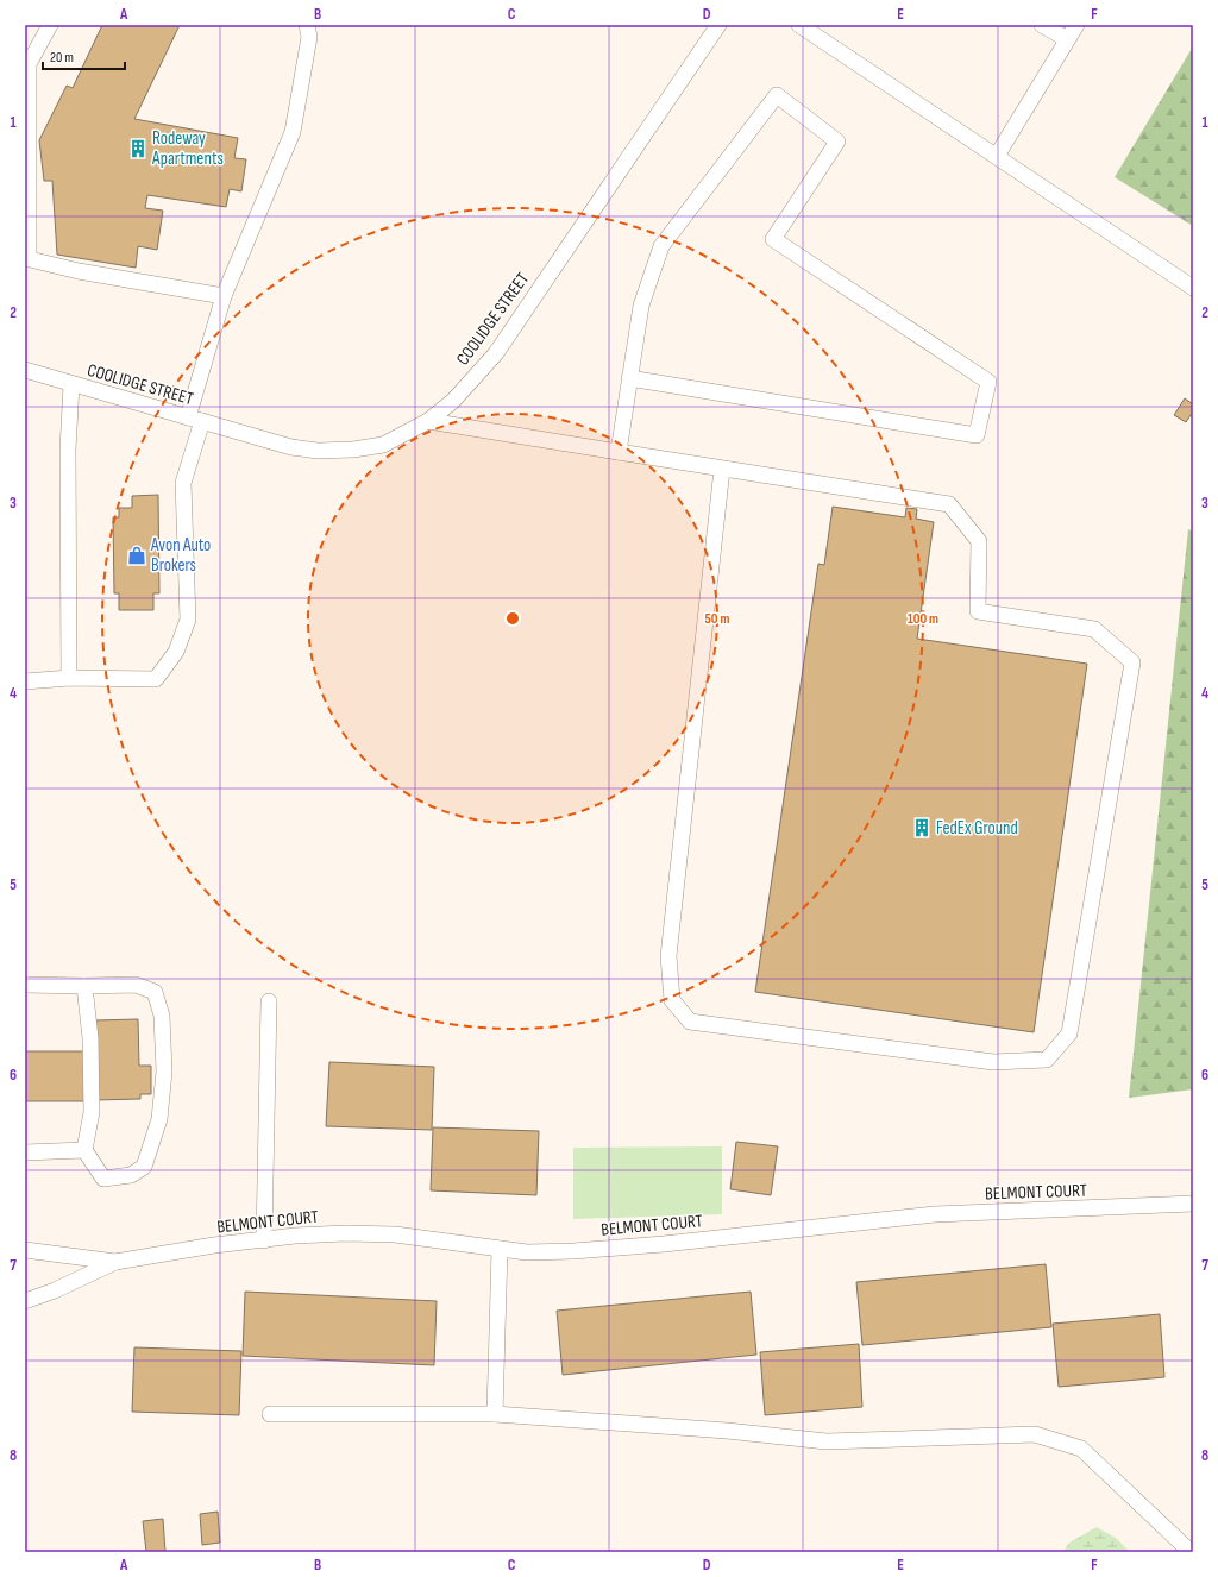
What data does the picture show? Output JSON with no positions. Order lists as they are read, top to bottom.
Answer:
{
  "streets": {
    "lane": ["COOLIDGE STREET", "BELMONT COURT"]
  },
  "places": {
    "building": ["Rodeway Apartments", "FedEx Ground"],
    "shop": ["Avon Auto Brokers"]
  },
  "scale_bar": "20 m",
  "grid": {
    "columns": [
      "A",
      "B",
      "C",
      "D",
      "E",
      "F"
    ],
    "rows": [
      "1",
      "2",
      "3",
      "4",
      "5",
      "6",
      "7",
      "8"
    ]
  },
  "rings": ["50 m", "100 m"]
}
